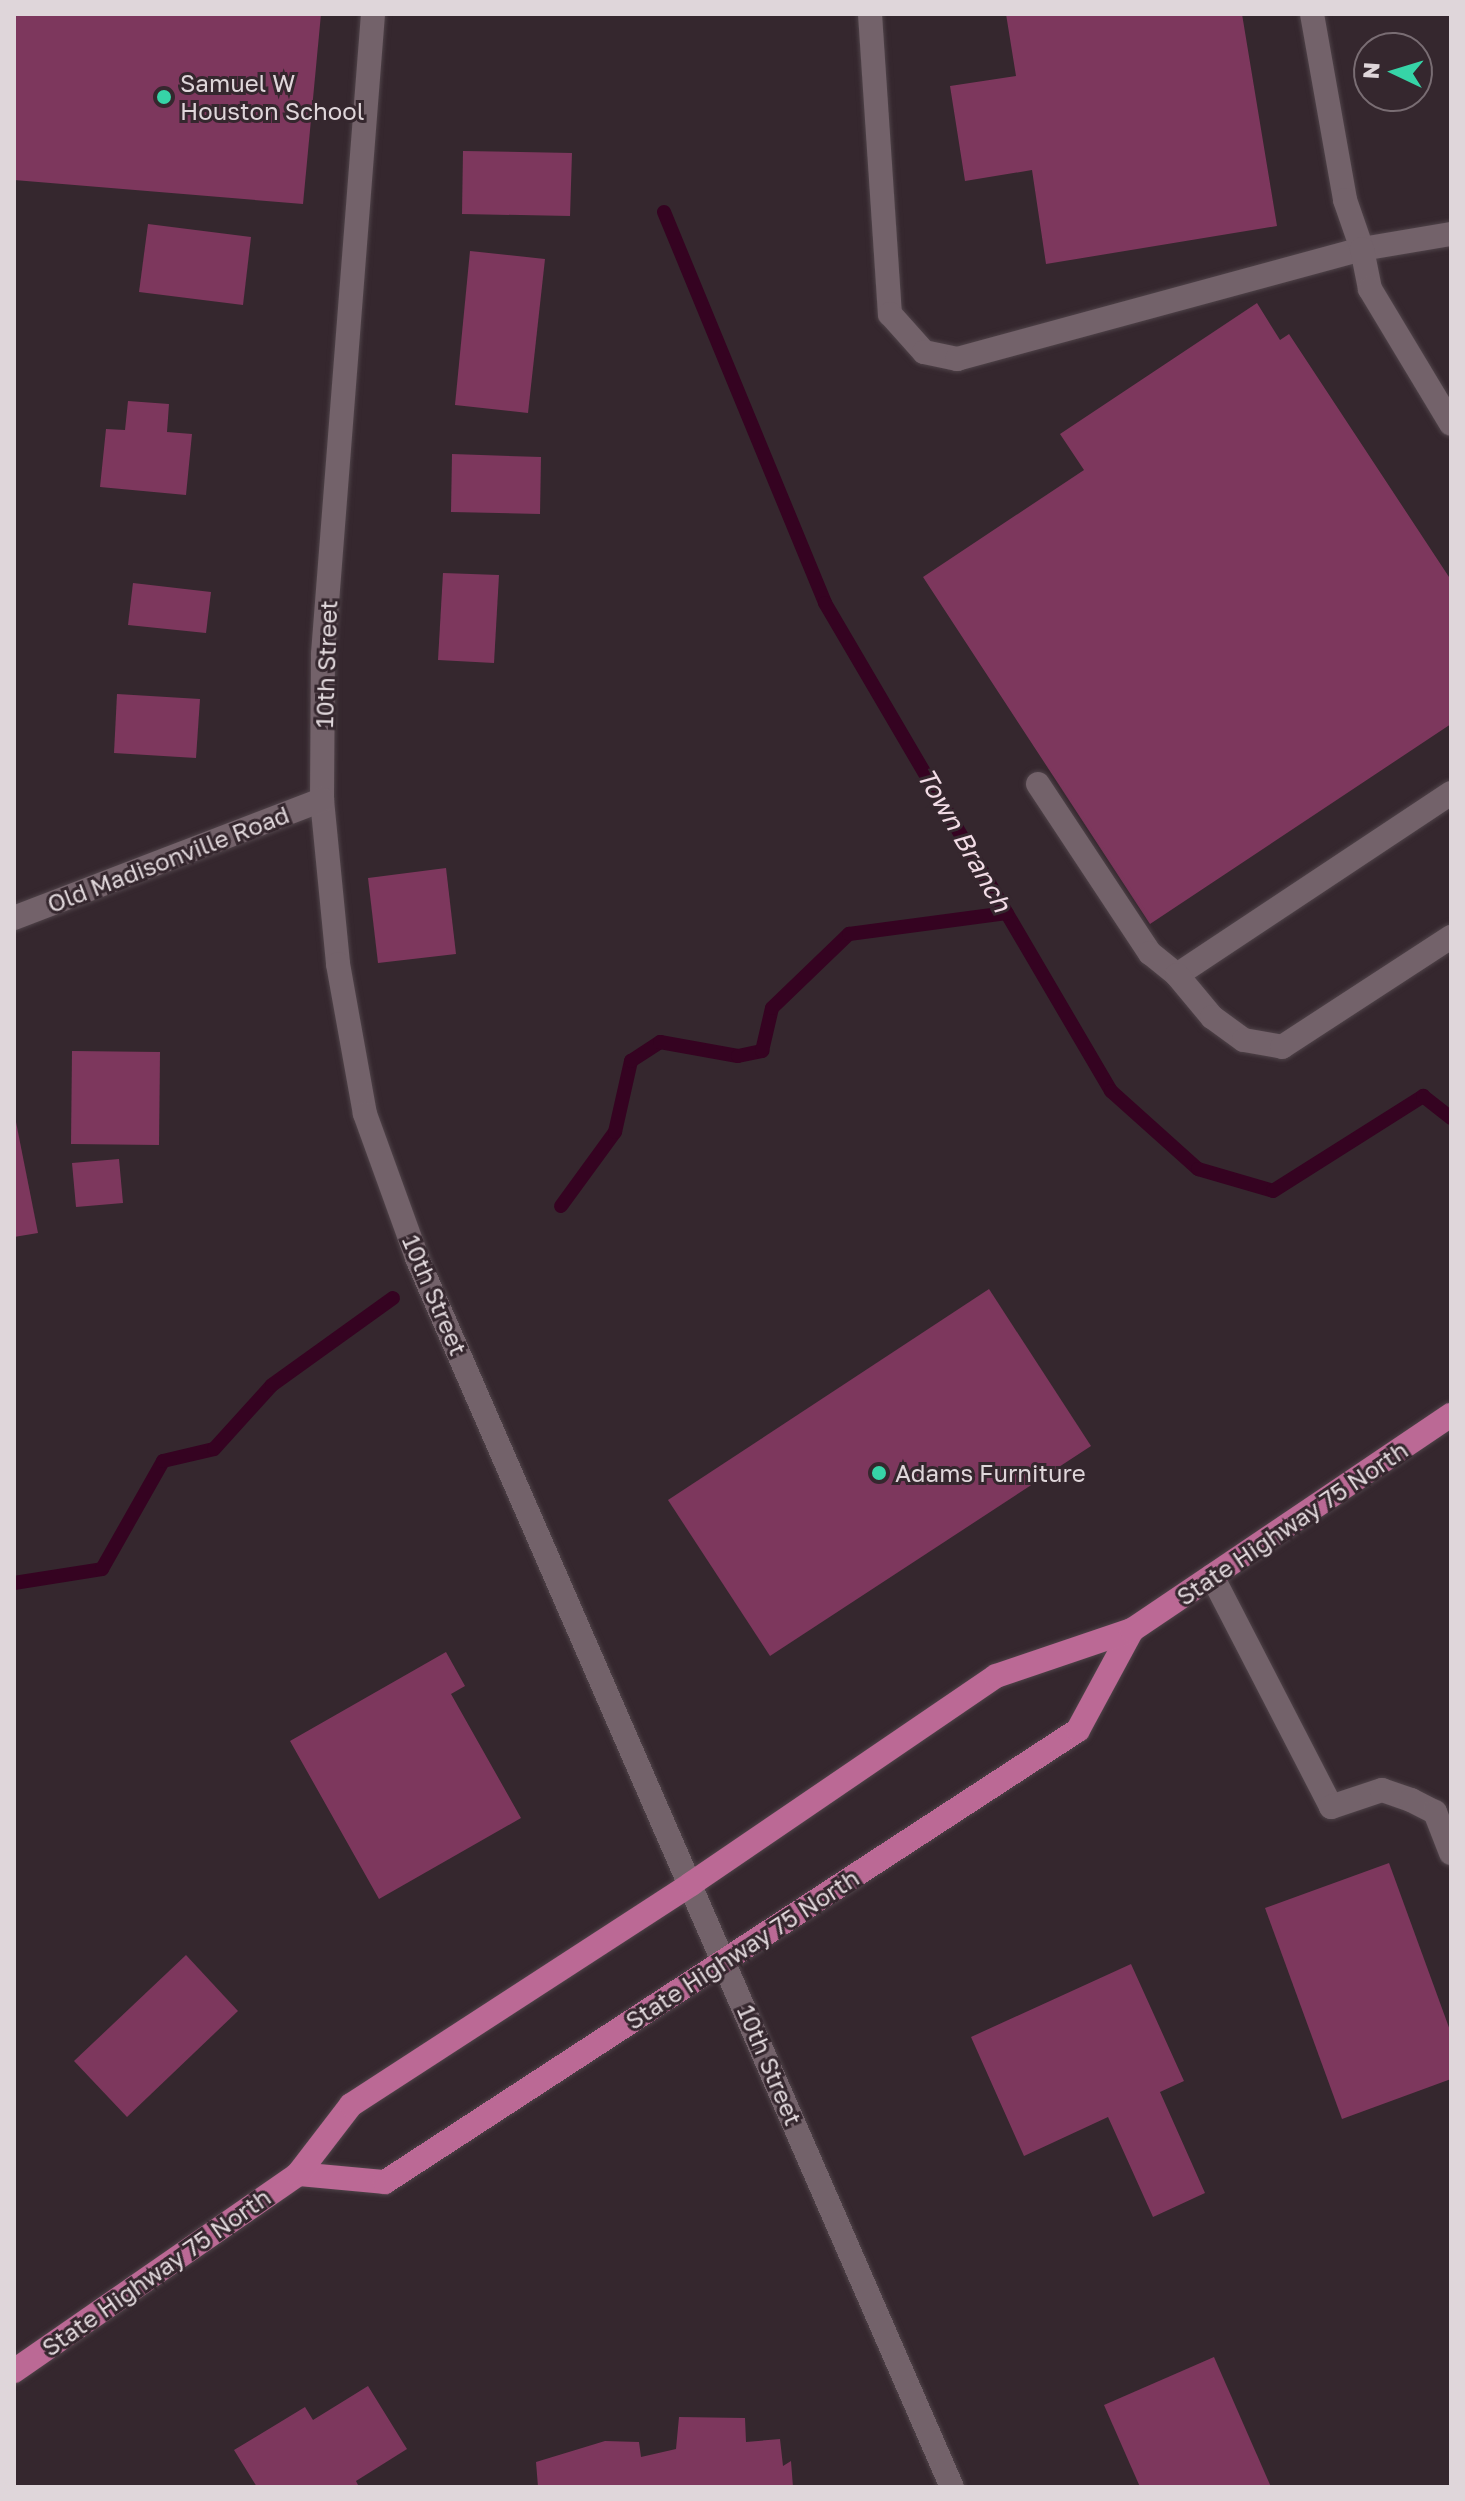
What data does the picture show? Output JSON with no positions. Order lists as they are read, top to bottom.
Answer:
{
  "streets": {
    "main road": ["State Highway 75 North"],
    "street": ["10th Street", "Old Madisonville Road"]
  },
  "crossings": [
    ["10th Street", "Old Madisonville Road"],
    ["10th Street", "State Highway 75 North"]
  ],
  "water": ["Town Branch"],
  "places": ["Samuel W Houston School", "Adams Furniture"],
  "north": "left"
}
